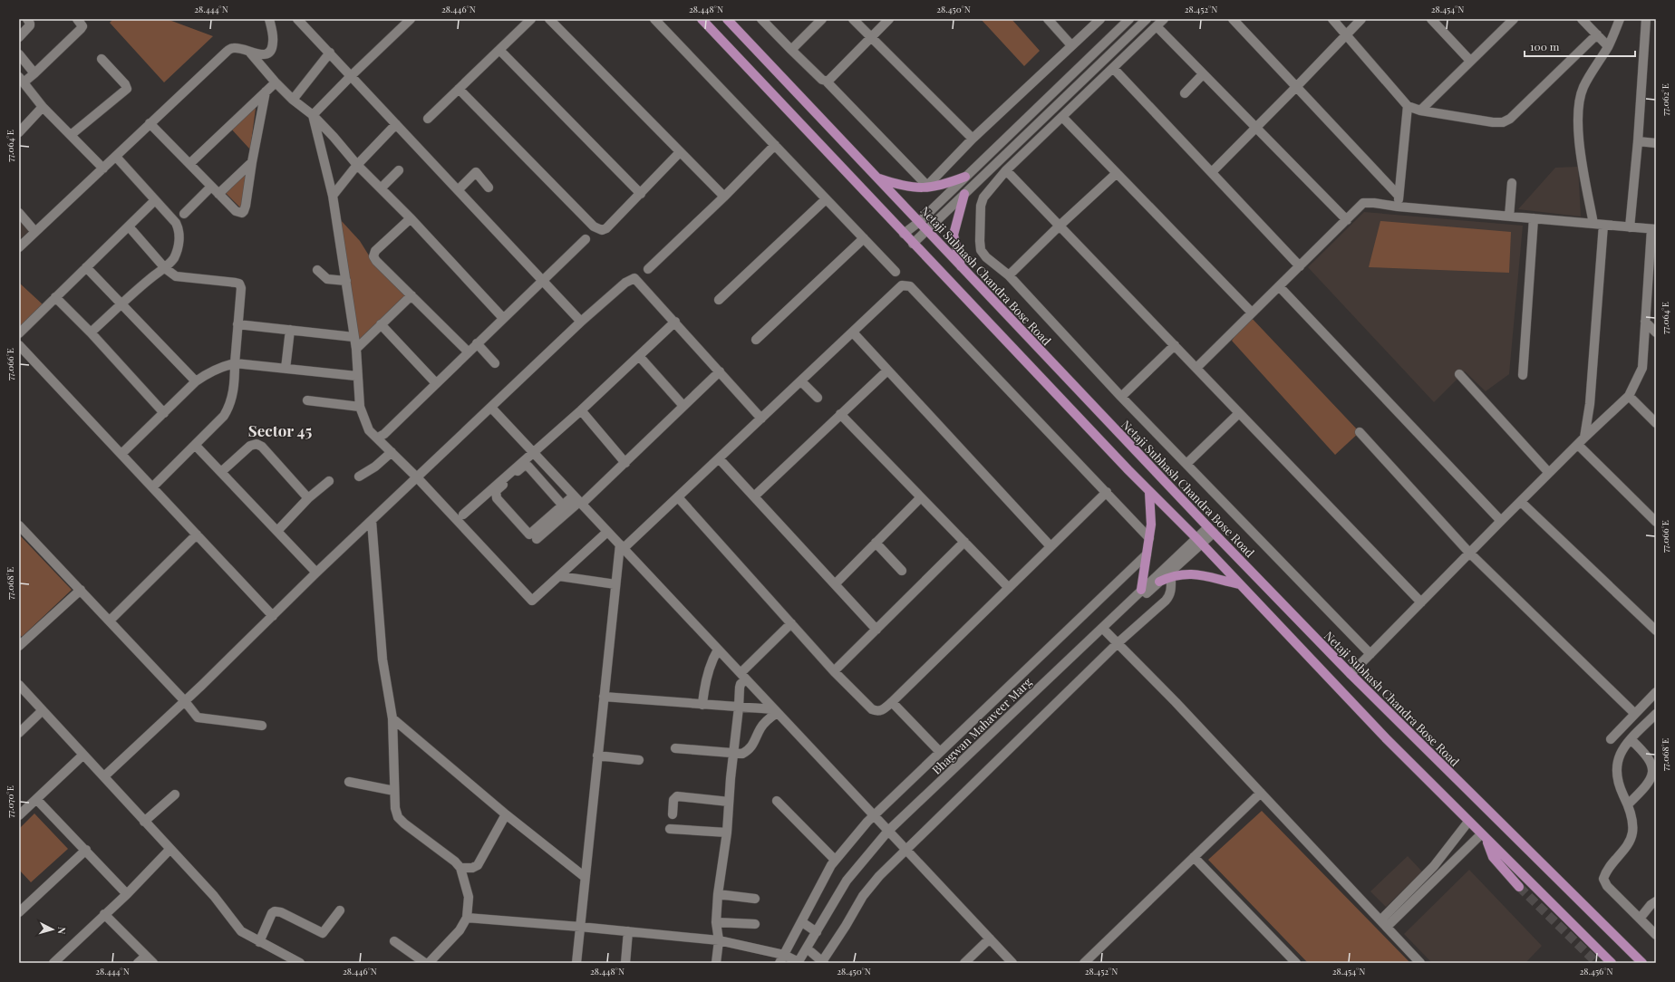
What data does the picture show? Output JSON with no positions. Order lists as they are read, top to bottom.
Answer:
{
  "streets": {
    "main road": ["Netaji Subhash Chandra Bose Road"],
    "street": ["Bhagwan Mahaveer Marg"]
  },
  "crossings": [
    ["Netaji Subhash Chandra Bose Road", "Bhagwan Mahaveer Marg"]
  ],
  "districts": ["Sector 45"],
  "scale_bar": "100 m",
  "north": "right",
  "coordinates": [
    "28.444°N",
    "28.446°N",
    "28.448°N",
    "28.450°N",
    "28.452°N",
    "28.454°N",
    "77.062°E",
    "77.064°E",
    "77.066°E",
    "77.068°E",
    "77.070°E",
    "28.456°N"
  ]
}
